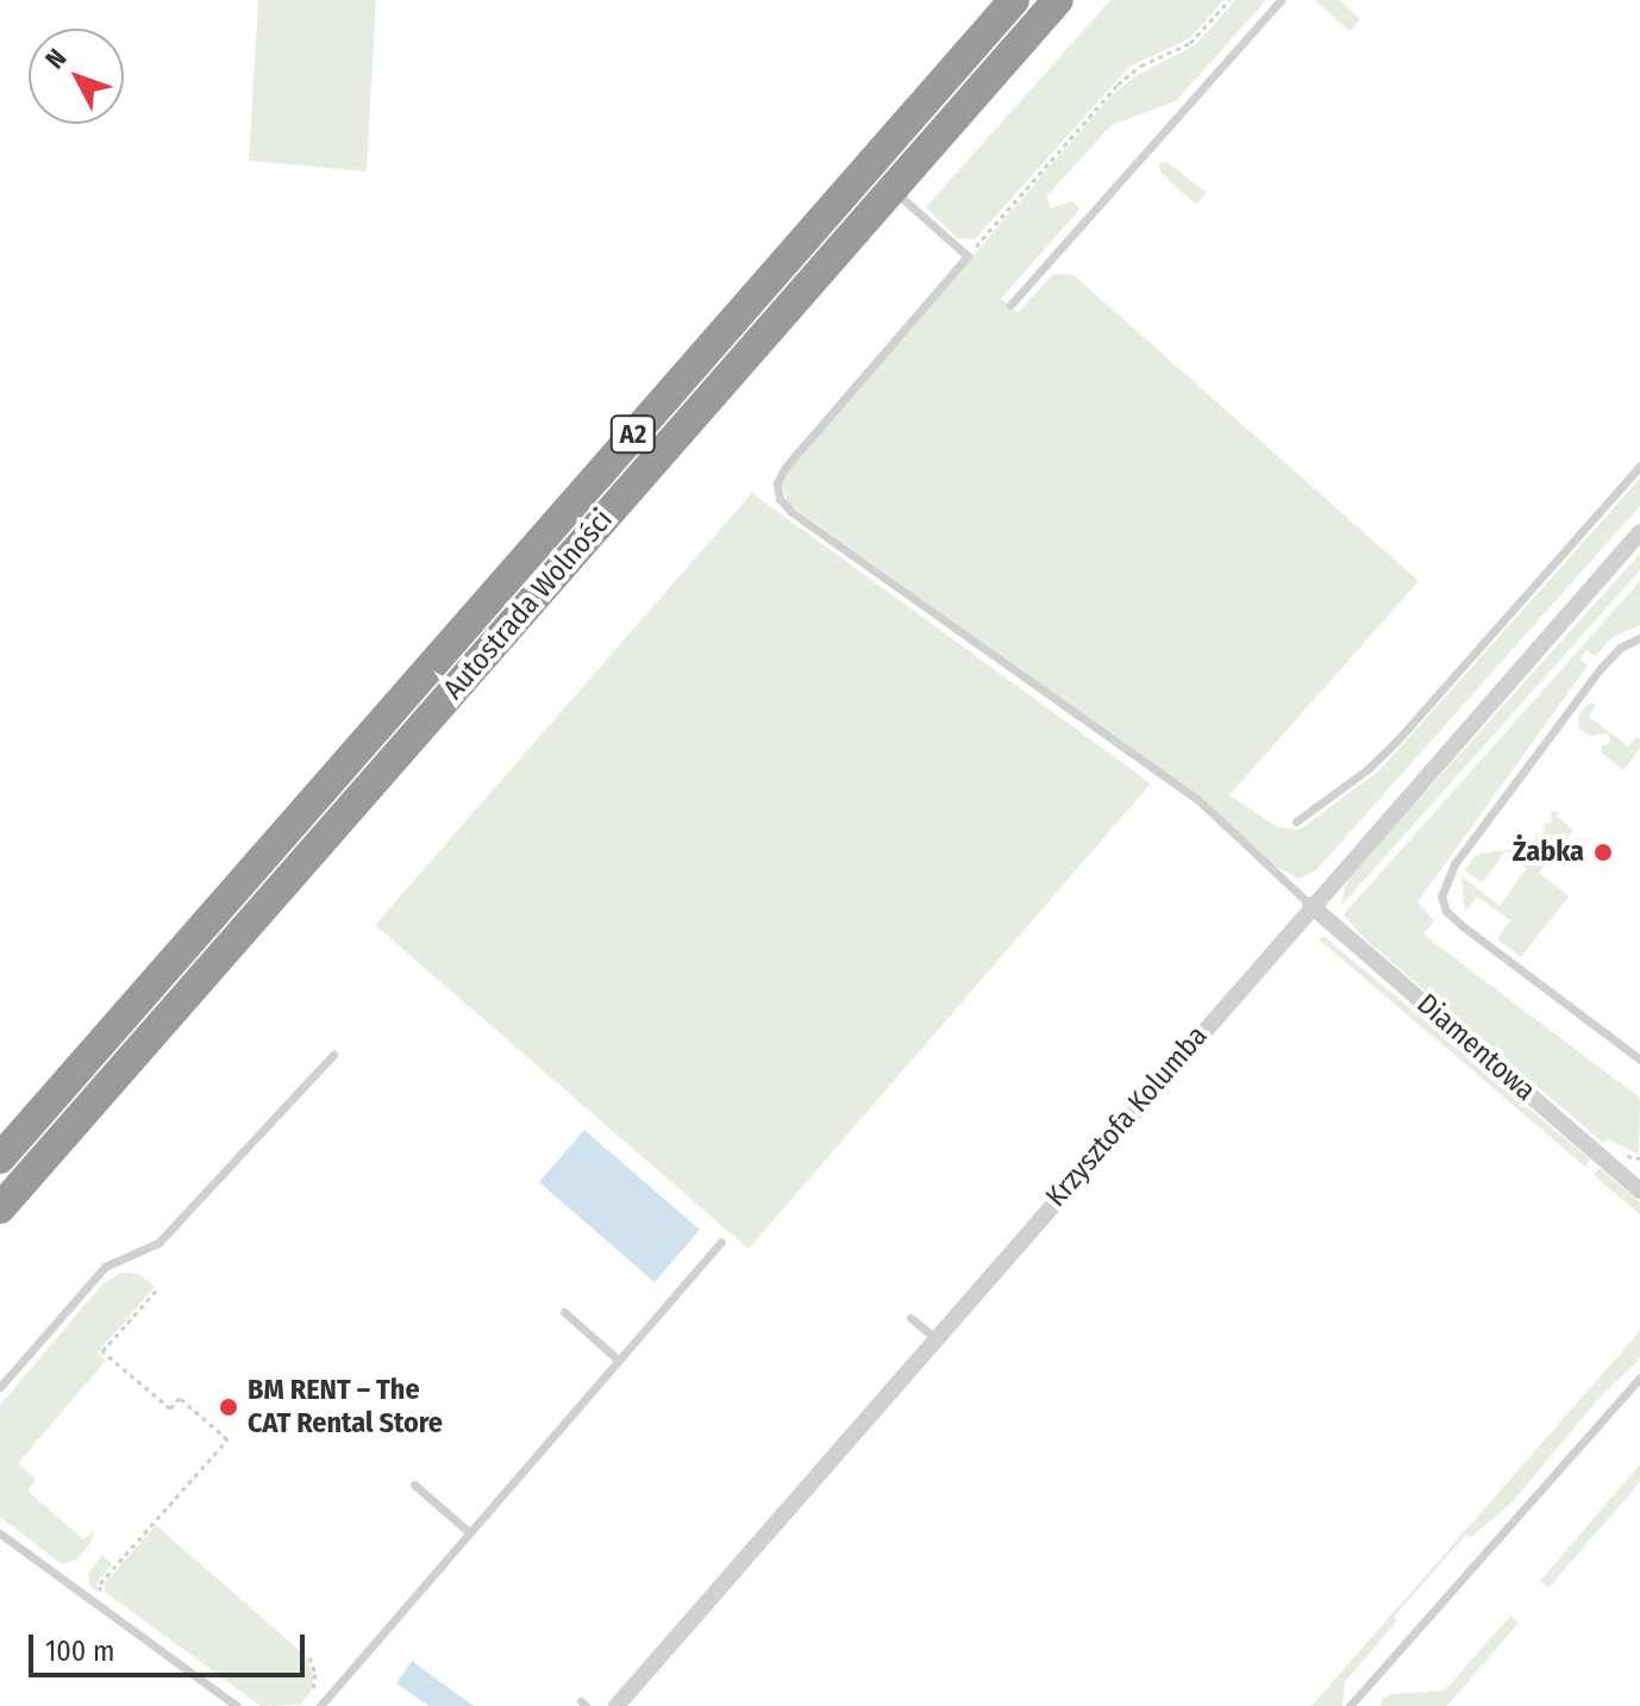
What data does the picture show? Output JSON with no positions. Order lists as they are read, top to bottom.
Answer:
{
  "streets": {
    "highway": ["A2", "Autostrada Wolności"],
    "street": ["Diamentowa", "Krzysztofa Kolumba"]
  },
  "crossings": [
    ["Diamentowa", "Krzysztofa Kolumba"]
  ],
  "places": ["Żabka", "BM RENT – The CAT Rental Store"],
  "scale_bar": "100 m",
  "north": "top left"
}
